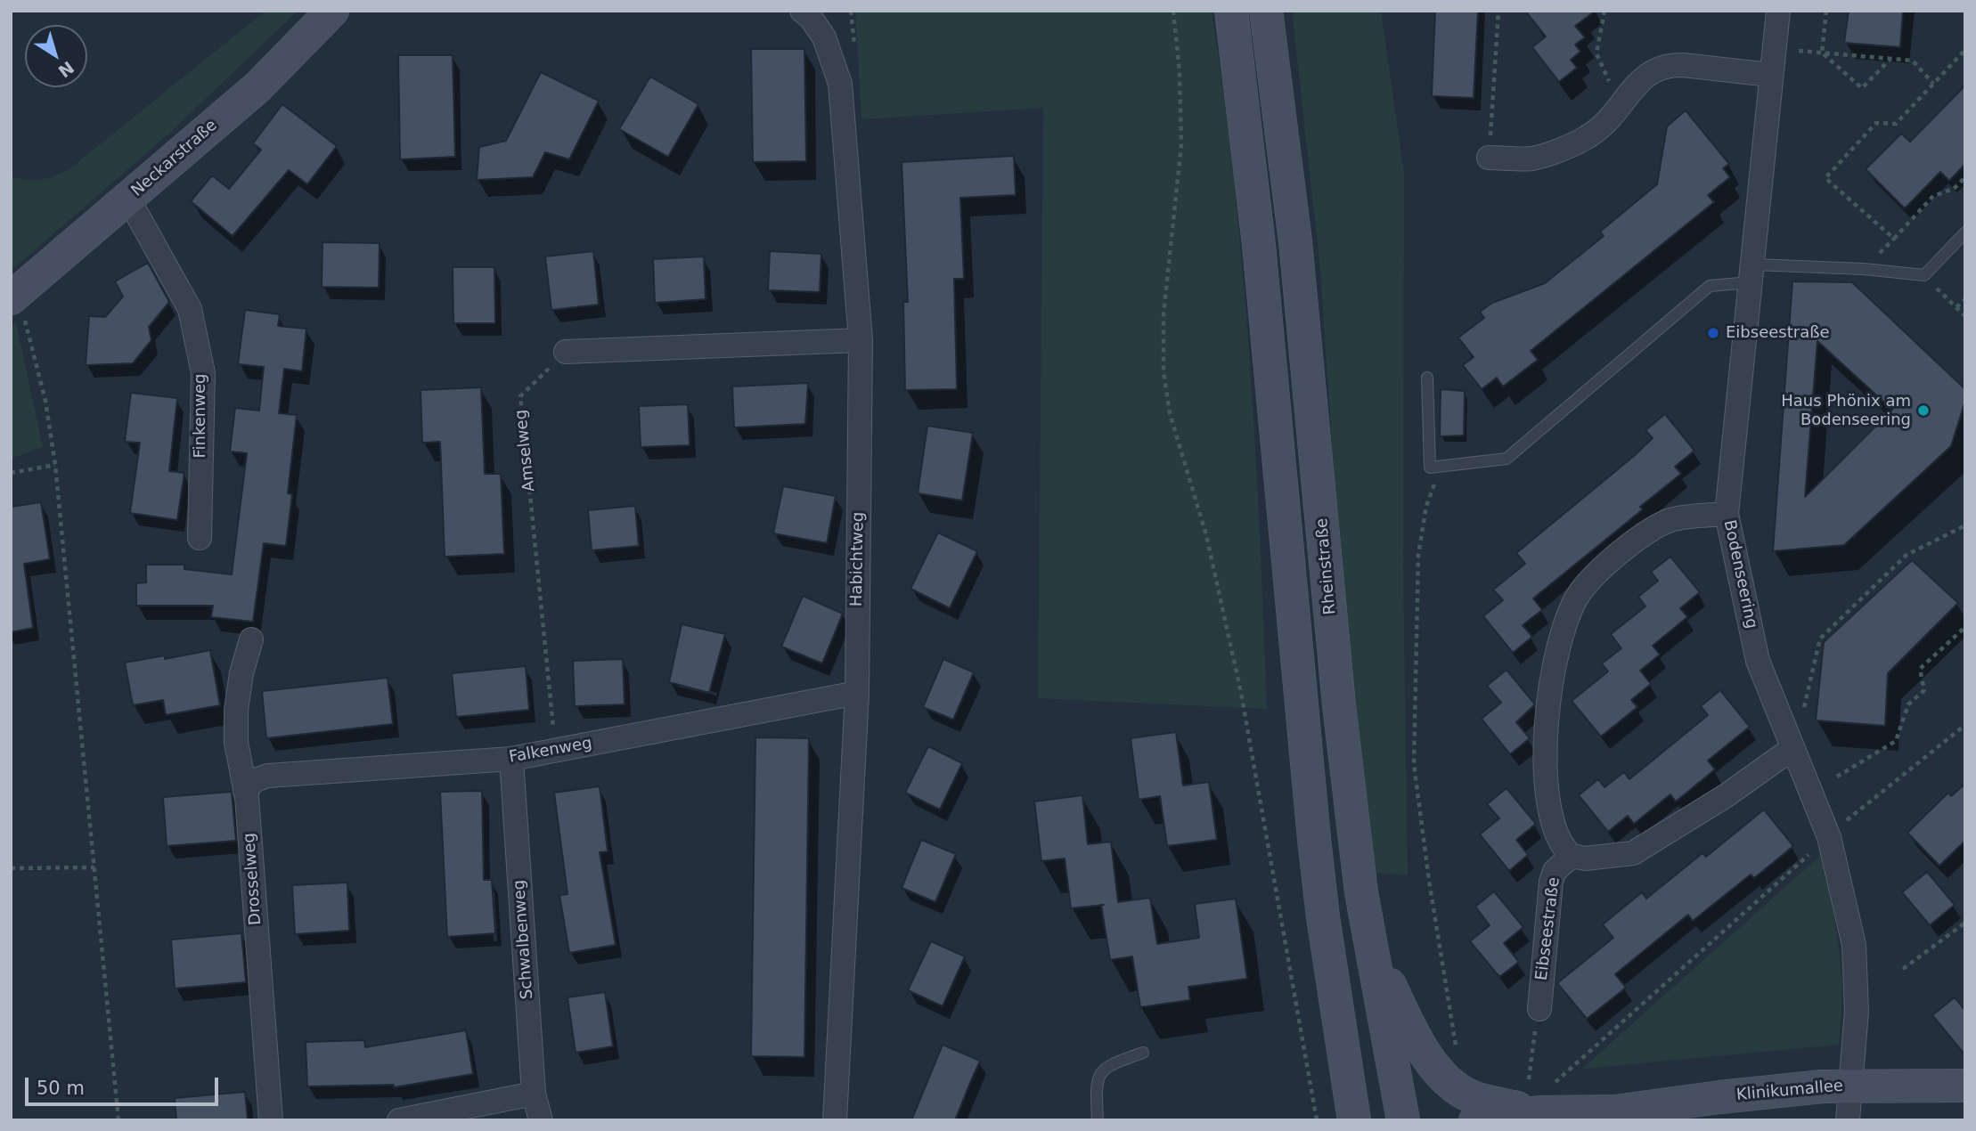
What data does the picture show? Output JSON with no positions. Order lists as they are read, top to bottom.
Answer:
{
  "streets": {
    "street": [
      "Neckarstraße",
      "Finkenweg",
      "Habichtweg",
      "Rheinstraße",
      "Bodenseering",
      "Falkenweg",
      "Drosselweg",
      "Eibseestraße",
      "Schwalbenweg",
      "Klinikumallee"
    ],
    "path": ["Amselweg"]
  },
  "crossings": [
    ["Neckarstraße", "Finkenweg"],
    ["Amselweg", "Falkenweg"],
    ["Habichtweg", "Falkenweg"],
    ["Rheinstraße", "Klinikumallee"],
    ["Bodenseering", "Klinikumallee"],
    ["Falkenweg", "Drosselweg"],
    ["Falkenweg", "Schwalbenweg"]
  ],
  "places": ["Eibseestraße", "Haus Phönix am Bodenseering"],
  "scale_bar": "50 m",
  "north": "bottom right"
}
